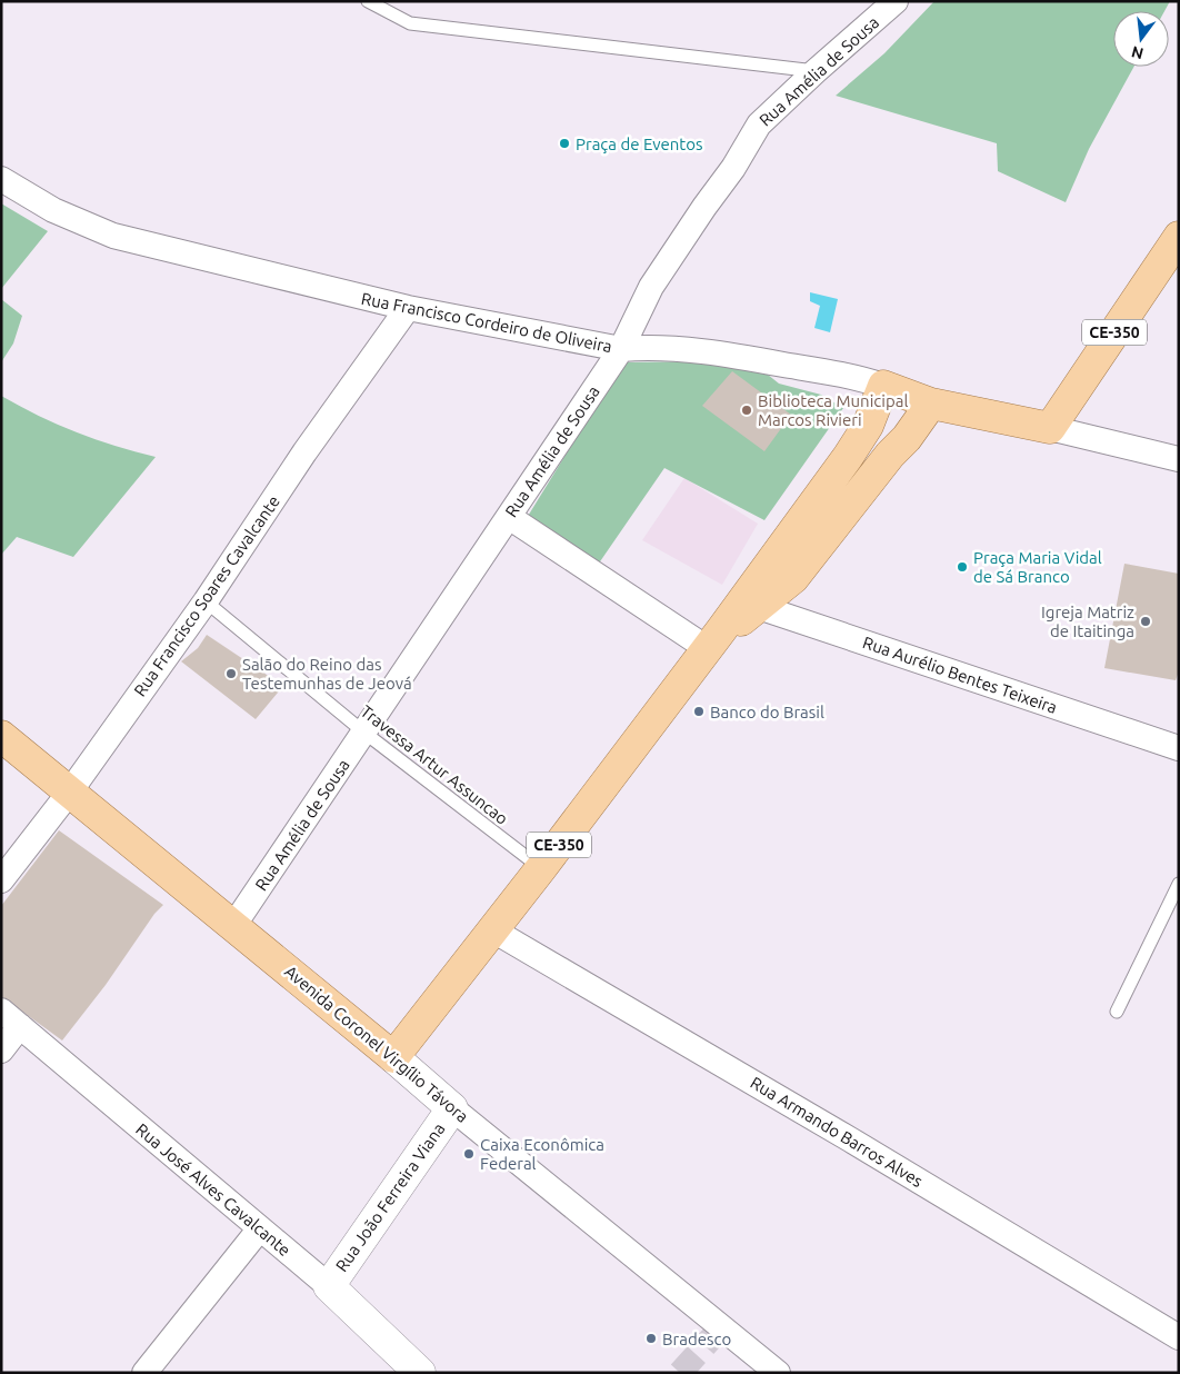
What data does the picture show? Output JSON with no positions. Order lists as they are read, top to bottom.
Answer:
{
  "streets": {
    "main road": ["Rua Francisco Cordeiro de Oliveira", "CE-350", "Avenida Coronel Virgílio Távora"],
    "street": [
      "Rua Amélia de Sousa",
      "Rua Francisco Soares Cavalcante",
      "Rua Aurélio Bentes Teixeira",
      "Rua Armando Barros Alves",
      "Rua José Alves Cavalcante",
      "Rua João Ferreira Viana"
    ],
    "lane": ["Travessa Artur Assuncao"]
  },
  "crossings": [
    ["Rua Amélia de Sousa", "Rua Francisco Cordeiro de Oliveira"],
    ["Rua Amélia de Sousa", "Travessa Artur Assuncao"],
    ["Rua Amélia de Sousa", "Avenida Coronel Virgílio Távora"],
    ["Rua Francisco Cordeiro de Oliveira", "CE-350"],
    ["Rua Francisco Cordeiro de Oliveira", "Rua Francisco Soares Cavalcante"],
    ["CE-350", "Travessa Artur Assuncao"],
    ["CE-350", "Avenida Coronel Virgílio Távora"],
    ["CE-350", "Rua Armando Barros Alves"],
    ["Rua Francisco Soares Cavalcante", "Travessa Artur Assuncao"],
    ["Rua Francisco Soares Cavalcante", "Avenida Coronel Virgílio Távora"],
    ["Avenida Coronel Virgílio Távora", "Rua João Ferreira Viana"],
    ["Rua José Alves Cavalcante", "Rua João Ferreira Viana"]
  ],
  "places": [
    "Praça de Eventos",
    "Biblioteca Municipal Marcos Rivieri",
    "Praça Maria Vidal de Sá Branco",
    "Igreja Matriz de Itaitinga",
    "Salão do Reino das Testemunhas de Jeová",
    "Banco do Brasil",
    "Caixa Econômica Federal",
    "Bradesco"
  ],
  "north": "bottom"
}
